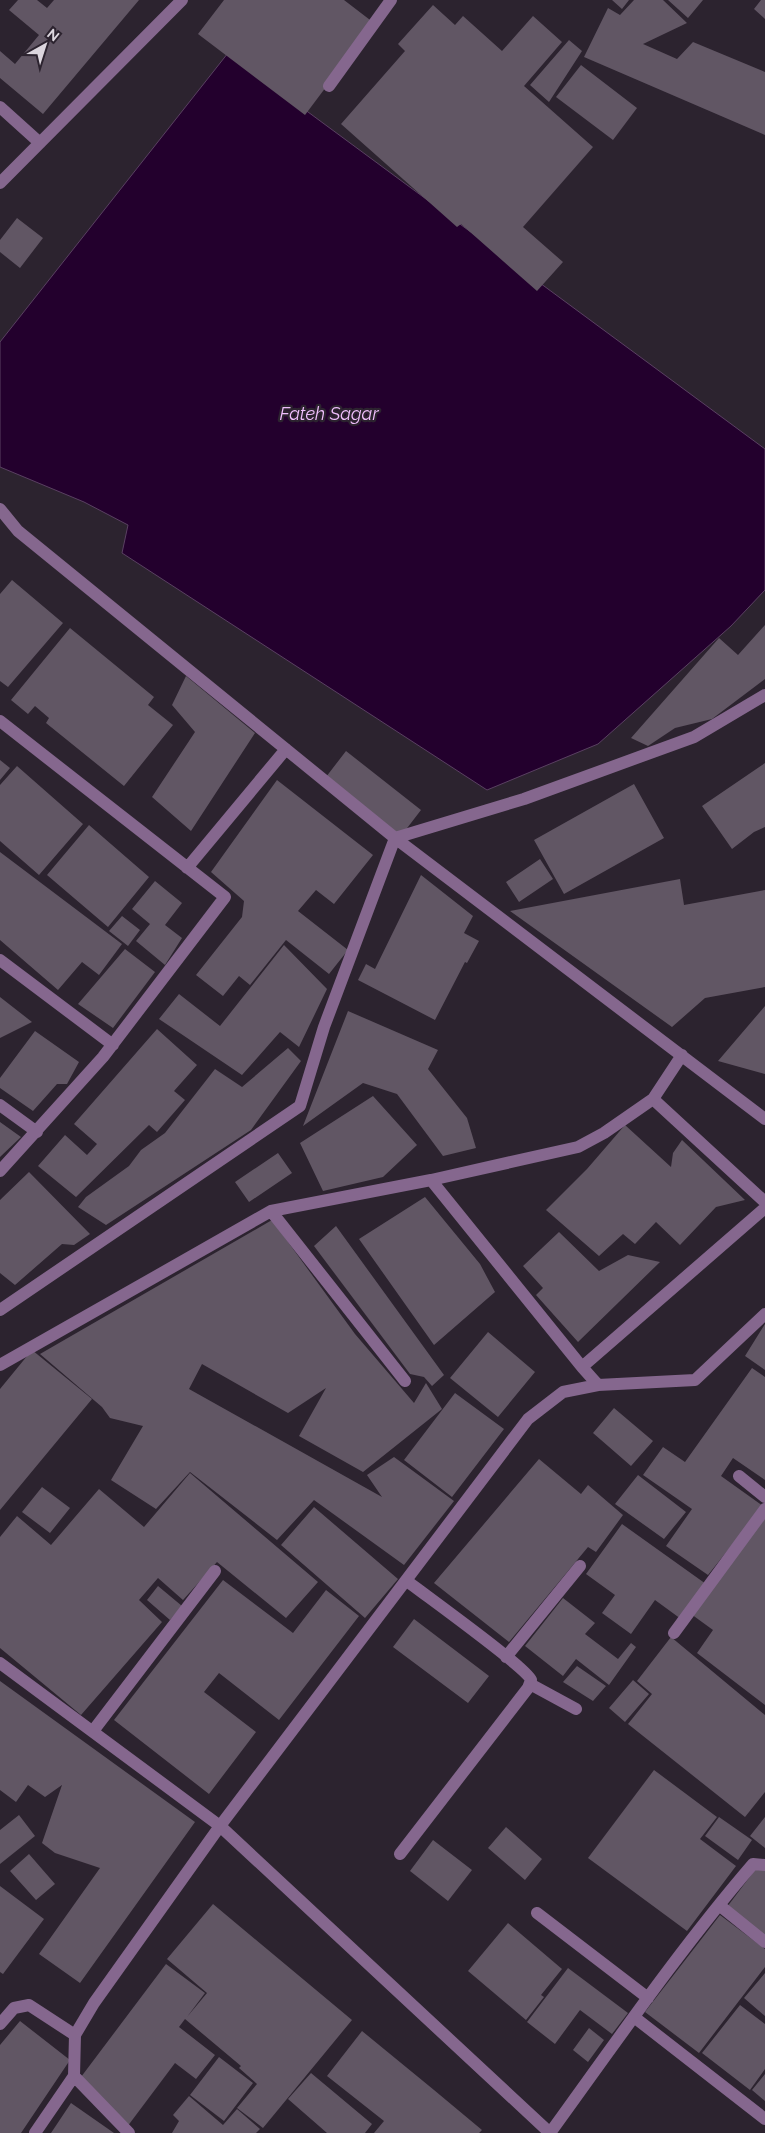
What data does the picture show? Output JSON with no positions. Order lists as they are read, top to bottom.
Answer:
{
  "water": ["Fateh Sagar"],
  "north": "top right"
}
